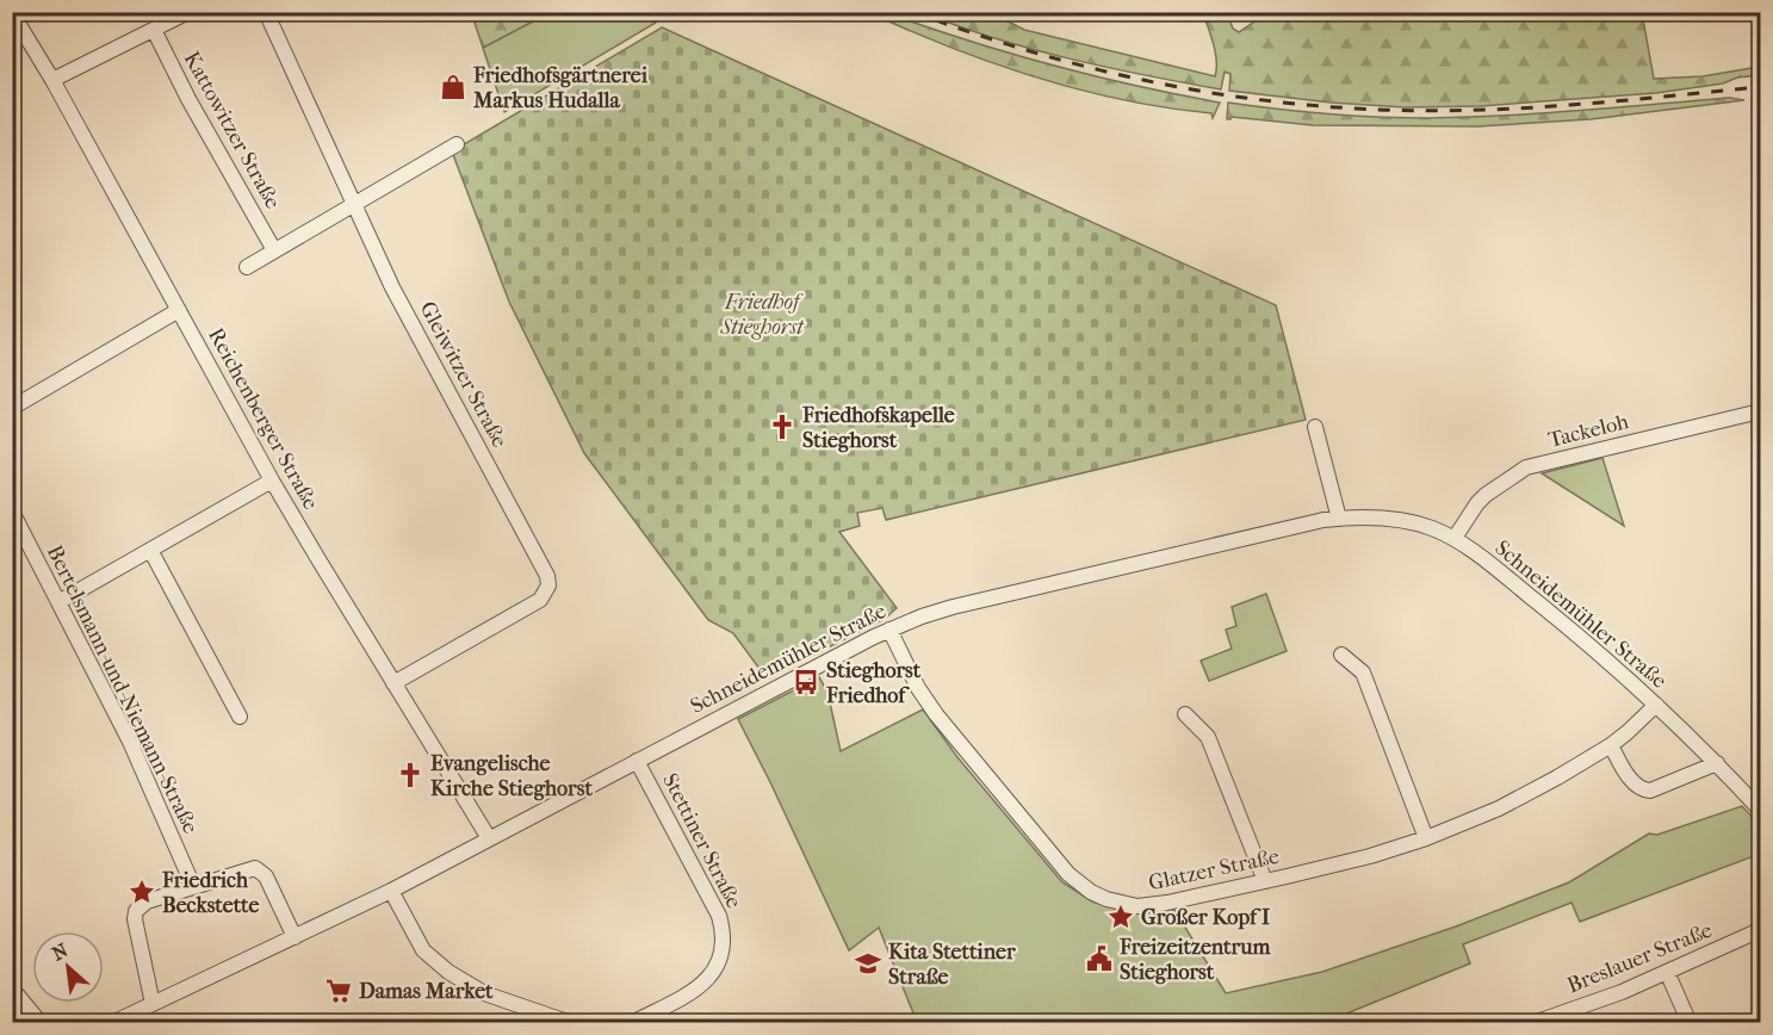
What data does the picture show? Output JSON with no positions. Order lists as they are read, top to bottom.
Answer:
{
  "streets": {
    "street": [
      "Kattowitzer Straße",
      "Gleiwitzer Straße",
      "Reichenberger Straße",
      "Tackeloh",
      "Schneidemühler Straße",
      "Bertelsmann-und-Niemann-Straße",
      "Stettiner Straße",
      "Glatzer Straße",
      "Breslauer Straße"
    ]
  },
  "crossings": [
    ["Gleiwitzer Straße", "Reichenberger Straße"],
    ["Reichenberger Straße", "Schneidemühler Straße"],
    ["Tackeloh", "Schneidemühler Straße"],
    ["Schneidemühler Straße", "Stettiner Straße"],
    ["Schneidemühler Straße", "Glatzer Straße"]
  ],
  "parks": ["Friedhof Stieghorst"],
  "places": {
    "shop": ["Friedhofsgärtnerei Markus Hudalla"],
    "church": ["Friedhofskapelle Stieghorst", "Evangelische Kirche Stieghorst"],
    "bus stop": ["Stieghorst Friedhof"],
    "place": ["Friedrich Beckstette", "Großer Kopf I"],
    "public building": ["Freizeitzentrum Stieghorst"],
    "school or university": ["Kita Stettiner Straße"],
    "supermarket": ["Damas Market"]
  },
  "north": "top left"
}
